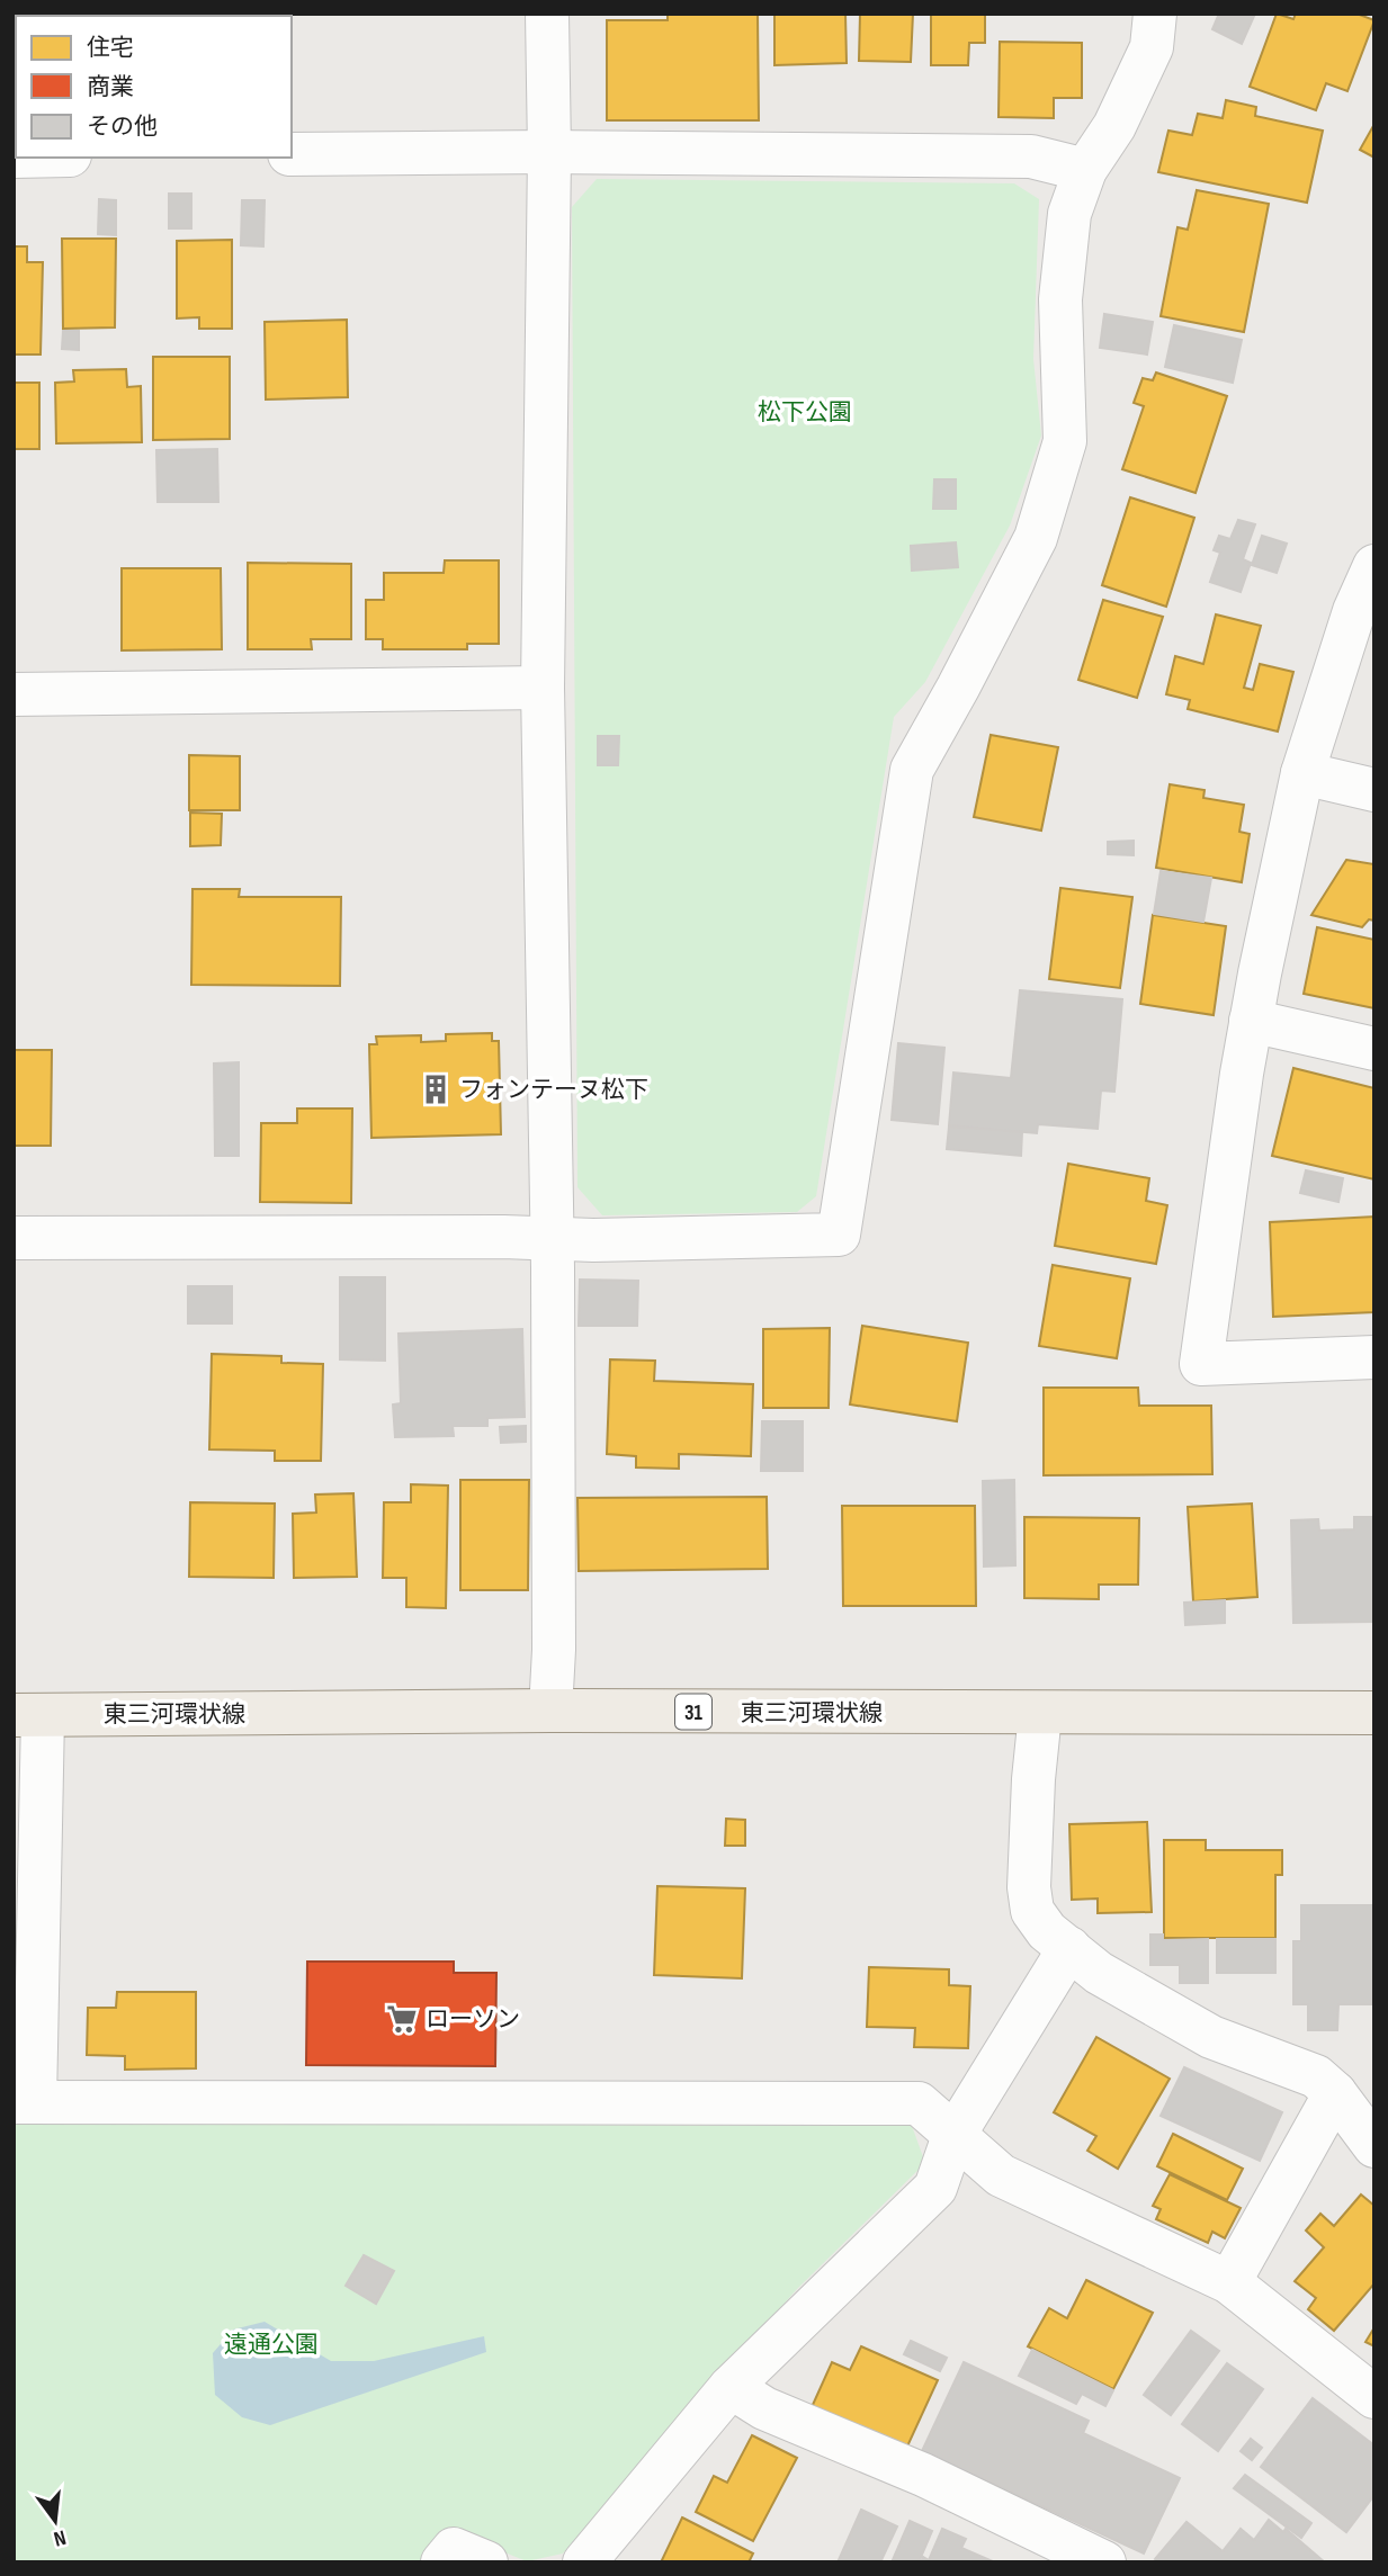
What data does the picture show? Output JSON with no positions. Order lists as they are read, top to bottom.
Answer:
{
  "streets": {
    "main road": ["31", "東三河環状線"]
  },
  "parks": ["松下公園", "遠通公園"],
  "places": {
    "building": ["フォンテーヌ松下"],
    "supermarket": ["ローソン"]
  },
  "legend": ["住宅", "商業", "その他"],
  "north": "bottom"
}
